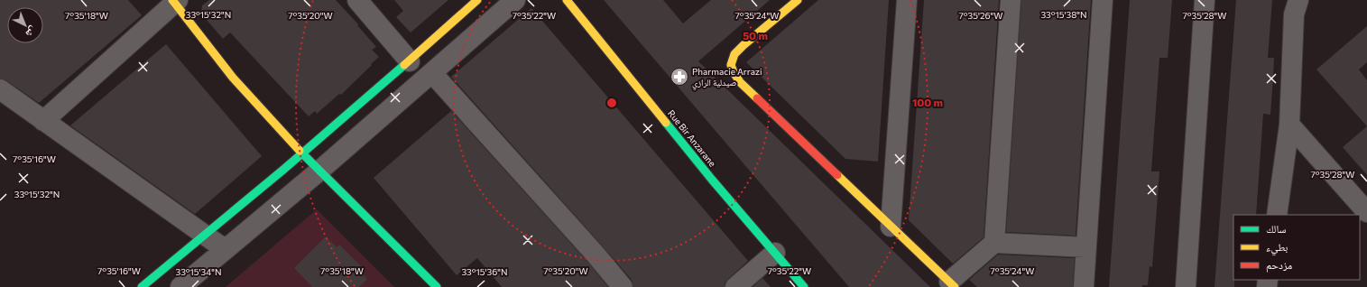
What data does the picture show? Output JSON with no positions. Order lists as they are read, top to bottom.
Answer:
{
  "streets": {
    "street": ["Rue Bir Anzarane"]
  },
  "places": {
    "pharmacy": ["Pharmacie Arrazi صيدلية الرازي"]
  },
  "legend": ["سالك", "بطيء", "مزدحم"],
  "north": "bottom right",
  "coordinates": [
    "33°15'32\"N",
    "33°15'38\"N",
    "7°35'18\"W",
    "7°35'20\"W",
    "7°35'22\"W",
    "7°35'24\"W",
    "7°35'26\"W",
    "7°35'28\"W",
    "7°35'16\"W",
    "33°15'34\"N",
    "33°15'36\"N"
  ],
  "rings": ["50 m", "100 m"]
}
